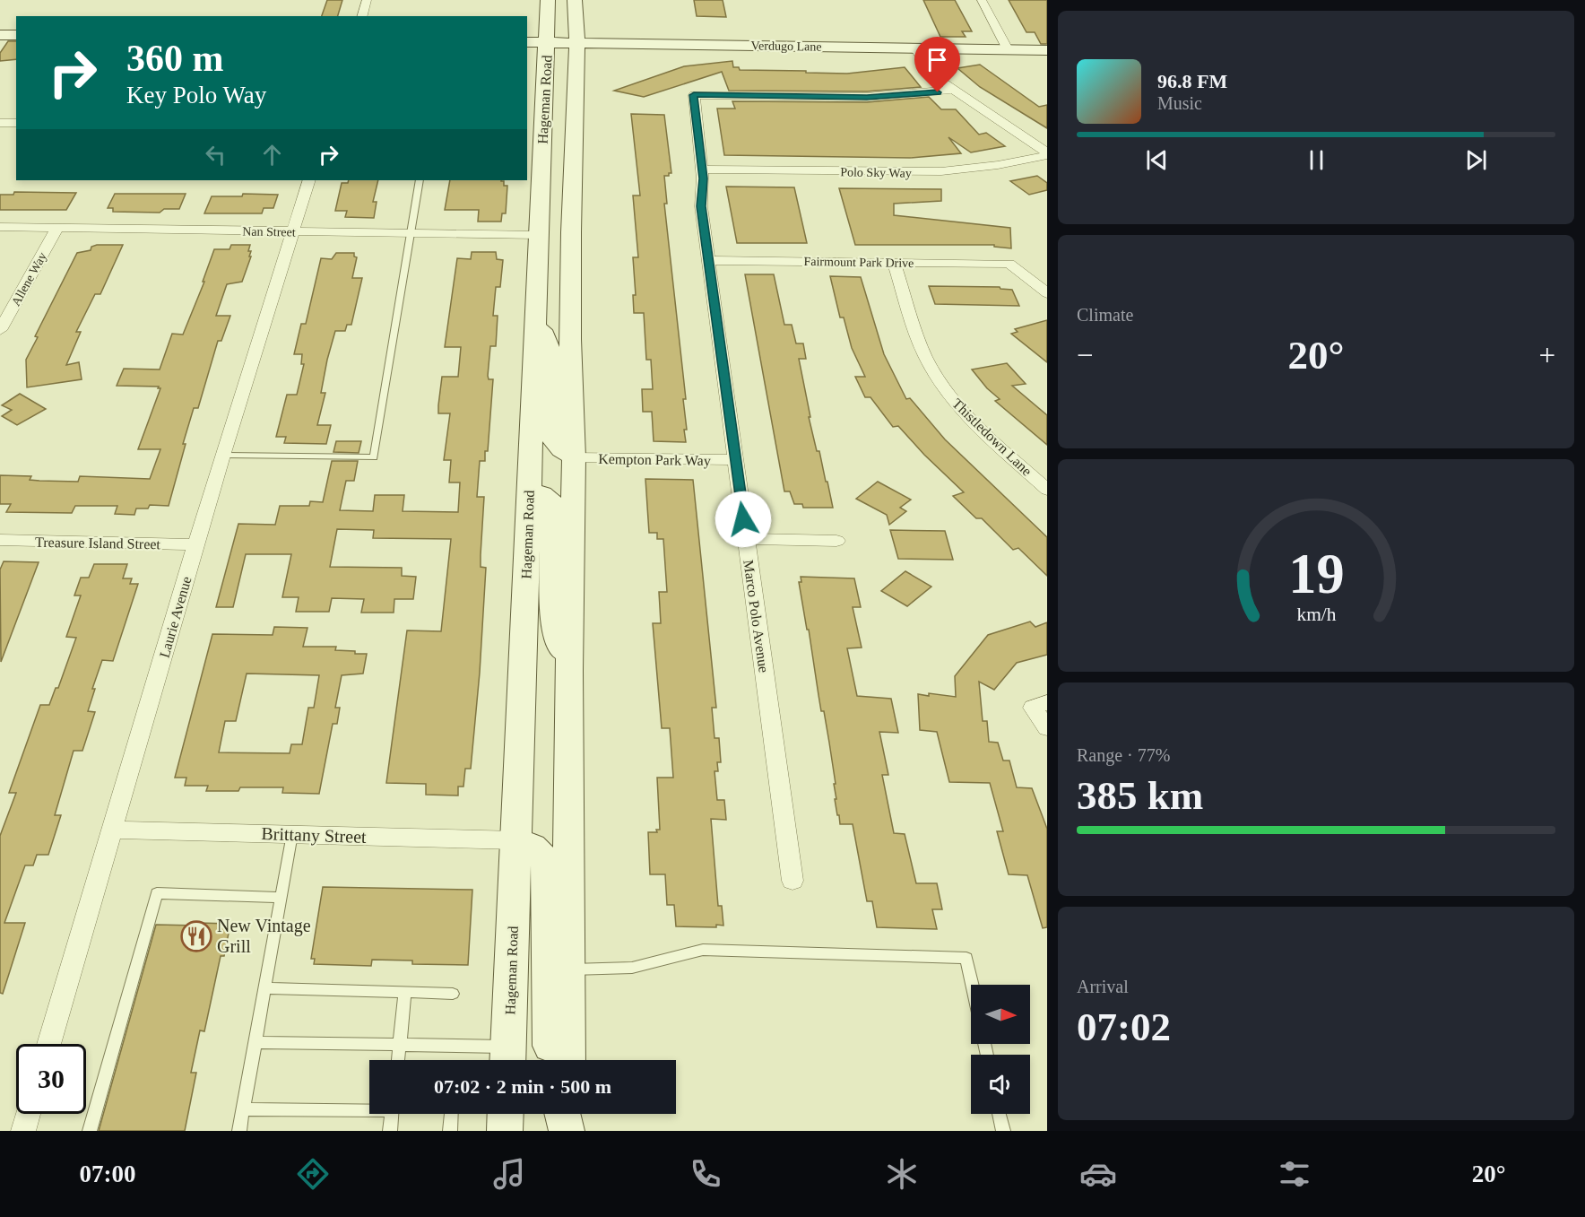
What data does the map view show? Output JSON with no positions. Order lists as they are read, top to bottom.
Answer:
{
  "streets": {
    "main road": ["Verdugo Lane", "Hageman Road"],
    "street": [
      "Polo Sky Way",
      "Nan Street",
      "Fairmount Park Drive",
      "Allene Way",
      "Thistledown Lane",
      "Kempton Park Way",
      "Treasure Island Street",
      "Marco Polo Avenue",
      "Laurie Avenue",
      "Brittany Street"
    ]
  },
  "crossings": [
    ["Verdugo Lane", "Hageman Road"],
    ["Hageman Road", "Nan Street"],
    ["Hageman Road", "Kempton Park Way"],
    ["Hageman Road", "Brittany Street"],
    ["Polo Sky Way", "Marco Polo Avenue"],
    ["Nan Street", "Allene Way"],
    ["Nan Street", "Laurie Avenue"],
    ["Fairmount Park Drive", "Thistledown Lane"],
    ["Fairmount Park Drive", "Marco Polo Avenue"],
    ["Kempton Park Way", "Marco Polo Avenue"],
    ["Treasure Island Street", "Laurie Avenue"],
    ["Laurie Avenue", "Brittany Street"]
  ],
  "places": {
    "restaurant": ["New Vintage Grill"]
  },
  "north": "right",
  "page": {
    "turn": ["360 m", "Key Polo Way"],
    "song": ["96.8 FM", "Music"],
    "tile": [
      "Climate",
      ["Range · 77%", "385 km"],
      ["Arrival", "07:02"]
    ],
    "heat": ["−", "20°", "+"],
    "limit": "30",
    "trip": "07:02 · 2 min · 500 m",
    "tabs": ["07:00", "20°"],
    "gauge": ["19", "km/h"]
  }
}
